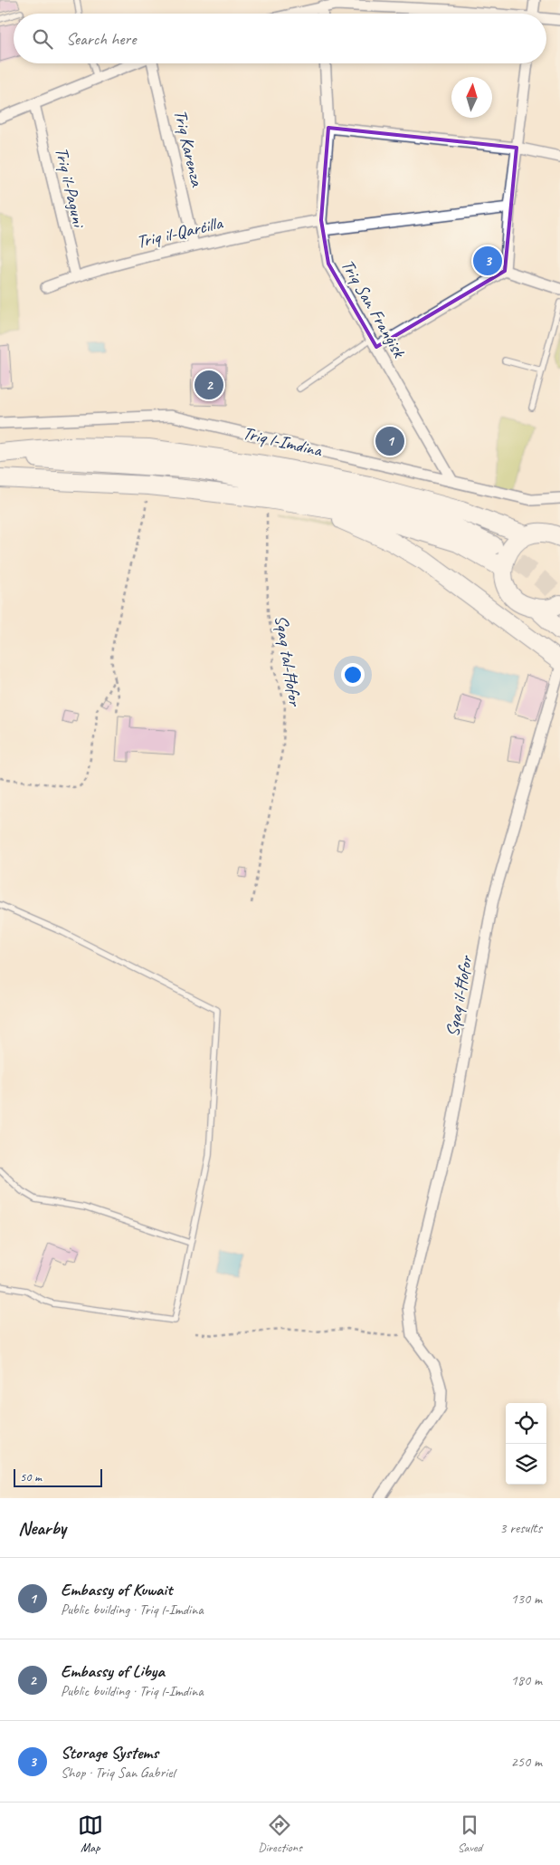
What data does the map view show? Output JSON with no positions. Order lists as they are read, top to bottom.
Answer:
{
  "streets": {
    "highway": ["Triq l-Imdina"],
    "street": [
      "Triq Karenza",
      "Triq il-Paguni",
      "Triq il-Qarċilla",
      "Triq San Franġisk",
      "Sqaq il-Ħofor"
    ],
    "path": ["Sqaq tal-Ħofor"]
  },
  "crossings": [
    ["Triq Karenza", "Triq il-Qarċilla"],
    ["Triq il-Paguni", "Triq il-Qarċilla"],
    ["Triq il-Qarċilla", "Triq San Franġisk"],
    ["Triq San Franġisk", "Triq l-Imdina"]
  ],
  "scale_bar": "50 m",
  "north": "top",
  "page": {
    "search": "Search here",
    "pins": ["3", "2", "1"],
    "scale": "50 m",
    "heading": ["Nearby", "3 results"],
    "list": [
      {
        "mark": "1",
        "name": "Embassy of Kuwait",
        "note": "Public building · Triq l-Imdina",
        "value": "130 m"
      },
      {
        "mark": "2",
        "name": "Embassy of Libya",
        "note": "Public building · Triq l-Imdina",
        "value": "180 m"
      },
      {
        "mark": "3",
        "name": "Storage Systems",
        "note": "Shop · Triq San Gabriel",
        "value": "250 m"
      }
    ],
    "nav": ["Map", "Directions", "Saved"]
  }
}
